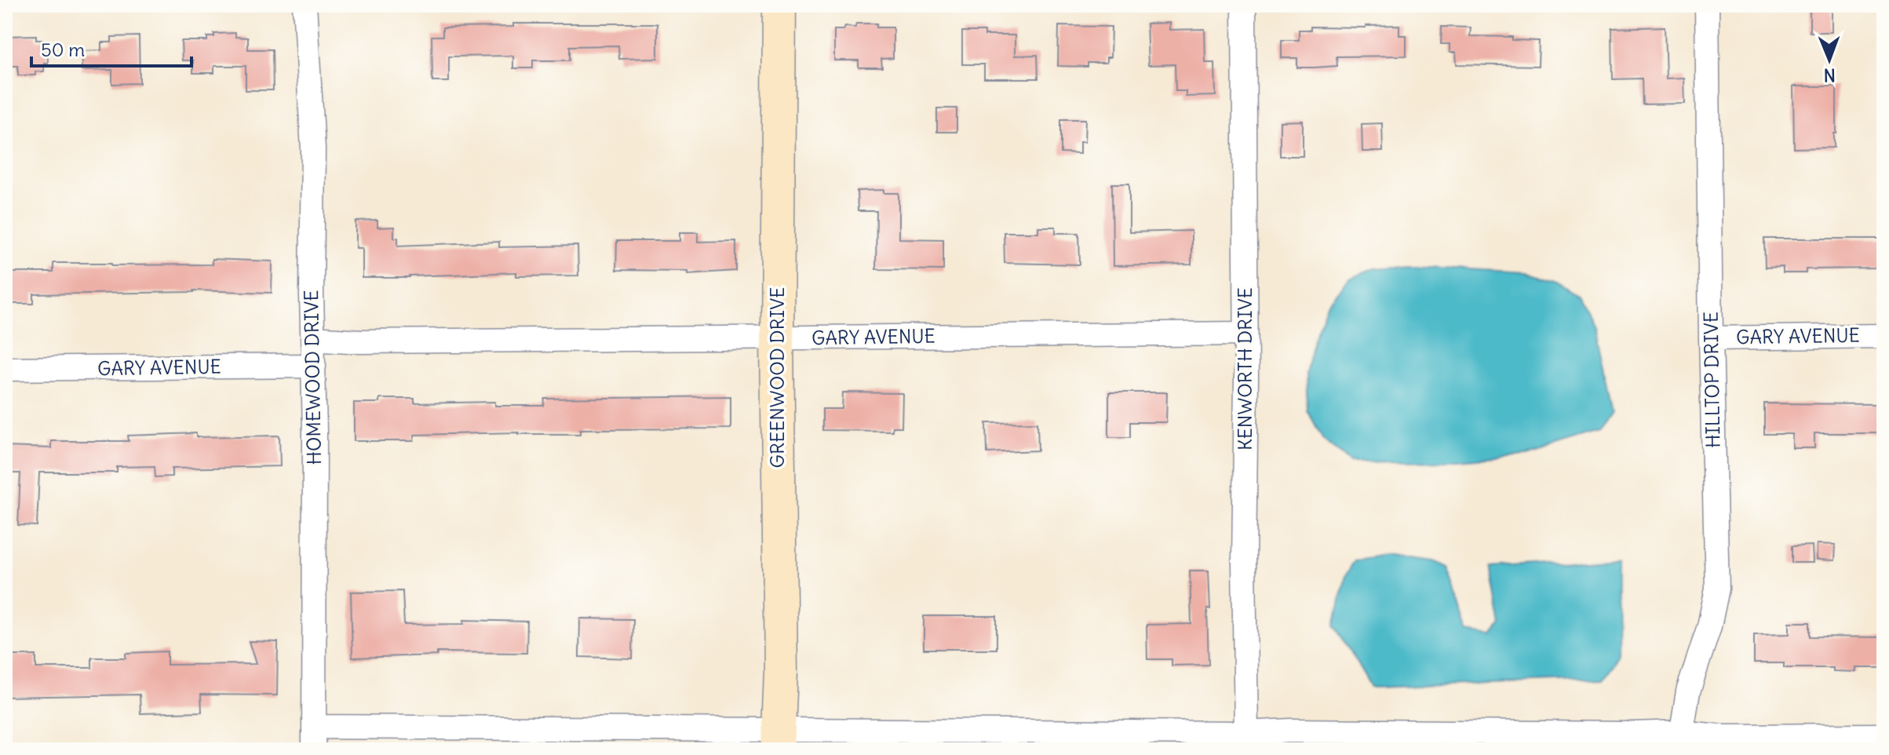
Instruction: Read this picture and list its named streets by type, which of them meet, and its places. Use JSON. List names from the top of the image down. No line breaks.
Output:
{"streets":{"street":["GARY AVENUE","KENWORTH DRIVE","HOMEWOOD DRIVE","GREENWOOD DRIVE","HILLTOP DRIVE"]},"crossings":[["GARY AVENUE","KENWORTH DRIVE"],["GARY AVENUE","HOMEWOOD DRIVE"],["GARY AVENUE","GREENWOOD DRIVE"],["GARY AVENUE","HILLTOP DRIVE"]],"scale_bar":"50 m","north":"bottom"}
